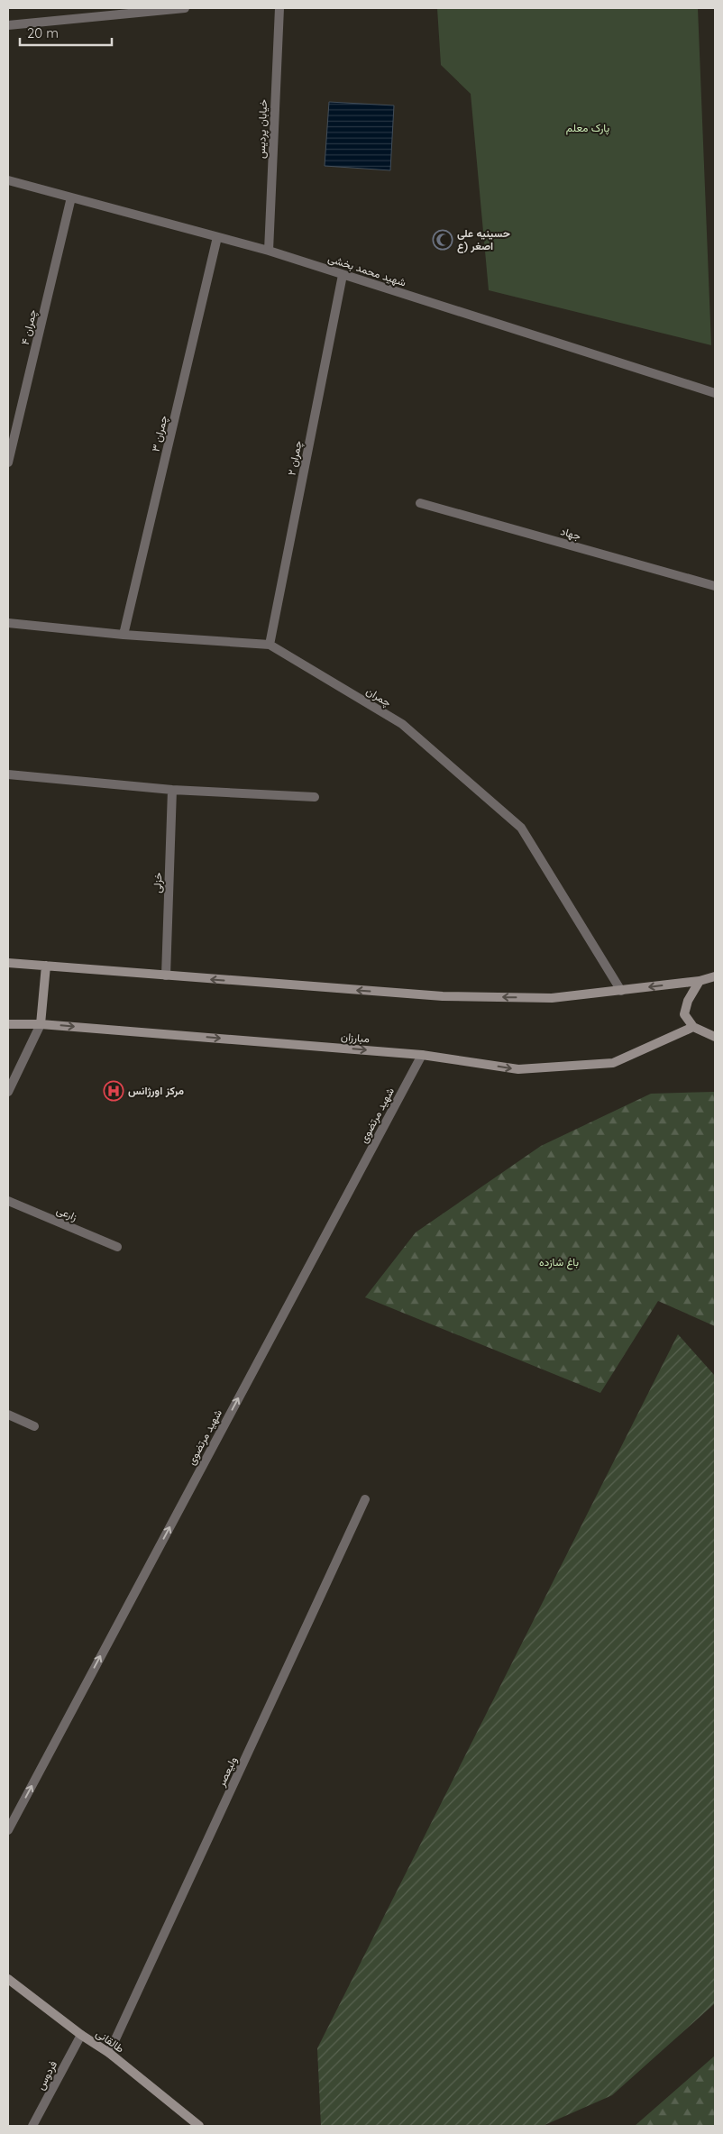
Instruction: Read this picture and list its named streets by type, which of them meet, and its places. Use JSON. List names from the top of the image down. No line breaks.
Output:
{"streets":{"street":["خیابان پردیس","شهید محمد بخشی","چمران ۴","چمران ۳","چمران ۲","جهاد","چمران","خزلی","مبارزان","شهید مرتضوی","زارعی","ولیعصر","طالقانی","فردوس"]},"crossings":[["خیابان پردیس","شهید محمد بخشی"],["شهید محمد بخشی","چمران ۴"],["شهید محمد بخشی","چمران ۳"],["شهید محمد بخشی","چمران ۲"],["چمران ۳","چمران"],["چمران ۲","چمران"],["مبارزان","شهید مرتضوی"],["ولیعصر","طالقانی"],["طالقانی","فردوس"]],"one_way":["شهید مرتضوی"],"parks":["پارک معلم","باغ شازده"],"places":{"mosque":["حسینیه علی اصغر (ع"],"hospital":["مرکز اورژانس"]},"scale_bar":"20 m"}
